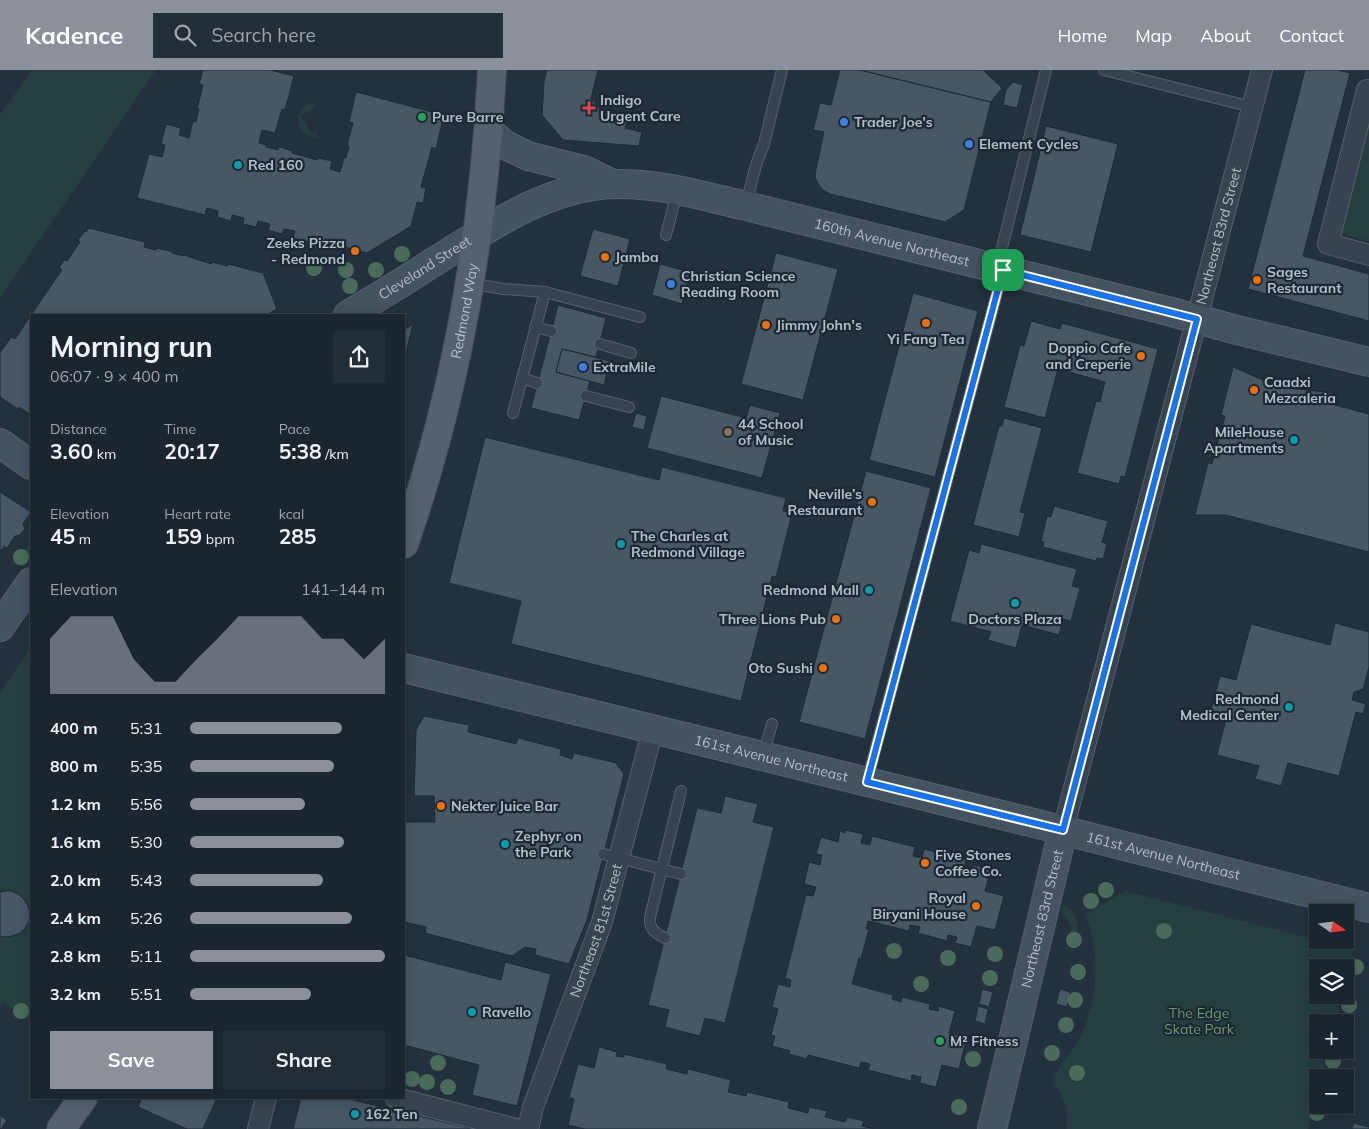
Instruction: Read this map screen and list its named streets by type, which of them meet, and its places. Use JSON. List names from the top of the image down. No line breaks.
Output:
{"streets":{"main road":["Redmond Way"],"street":["Northeast 83rd Street","160th Avenue Northeast","Cleveland Street","161st Avenue Northeast","Northeast 81st Street"]},"crossings":[["Northeast 83rd Street","160th Avenue Northeast"],["Northeast 83rd Street","161st Avenue Northeast"],["160th Avenue Northeast","Cleveland Street"],["160th Avenue Northeast","Redmond Way"],["Cleveland Street","Redmond Way"],["161st Avenue Northeast","Northeast 81st Street"]],"parks":["The Edge Skate Park"],"places":{"health":["Indigo Urgent Care"],"other":["Pure Barre","Trader Joe's","Element Cycles","Red 160","Zeeks Pizza - Redmond","Jamba","Sages Restaurant","Christian Science Reading Room","Yi Fang Tea","Jimmy John's","Doppio Cafe and Creperie","ExtraMile","Caadxi Mezcaleria","44 School of Music","MileHouse Apartments","Neville’s Restaurant","The Charles at Redmond Village","Redmond Mall","Doctors Plaza","Three Lions Pub","Oto Sushi","Redmond Medical Center","Nekter Juice Bar","Zephyr on the Park","Five Stones Coffee Co.","Royal Biryani House","Ravello","M² Fitness","162 Ten"]},"north":"right","page":{"header":"Kadence","search":"Search here","nav":["Home","Map","About","Contact"],"heading":["Morning run","06:07 · 9 × 400 m"],"stats":[["Distance","3.60 km"],["Time","20:17"],["Pace","5:38 /km"],["Elevation","45 m"],["Heart rate","159 bpm"],["kcal","285"]],"chart":["Elevation","141–144 m"],"list":[{"name":"400 m","note":"5:31"},{"name":"800 m","note":"5:35"},{"name":"1.2 km","note":"5:56"},{"name":"1.6 km","note":"5:30"},{"name":"2.0 km","note":"5:43"},{"name":"2.4 km","note":"5:26"},{"name":"2.8 km","note":"5:11"},{"name":"3.2 km","note":"5:51"}],"map_buttons":["+","−"],"buttons":["Save","Share"]}}
